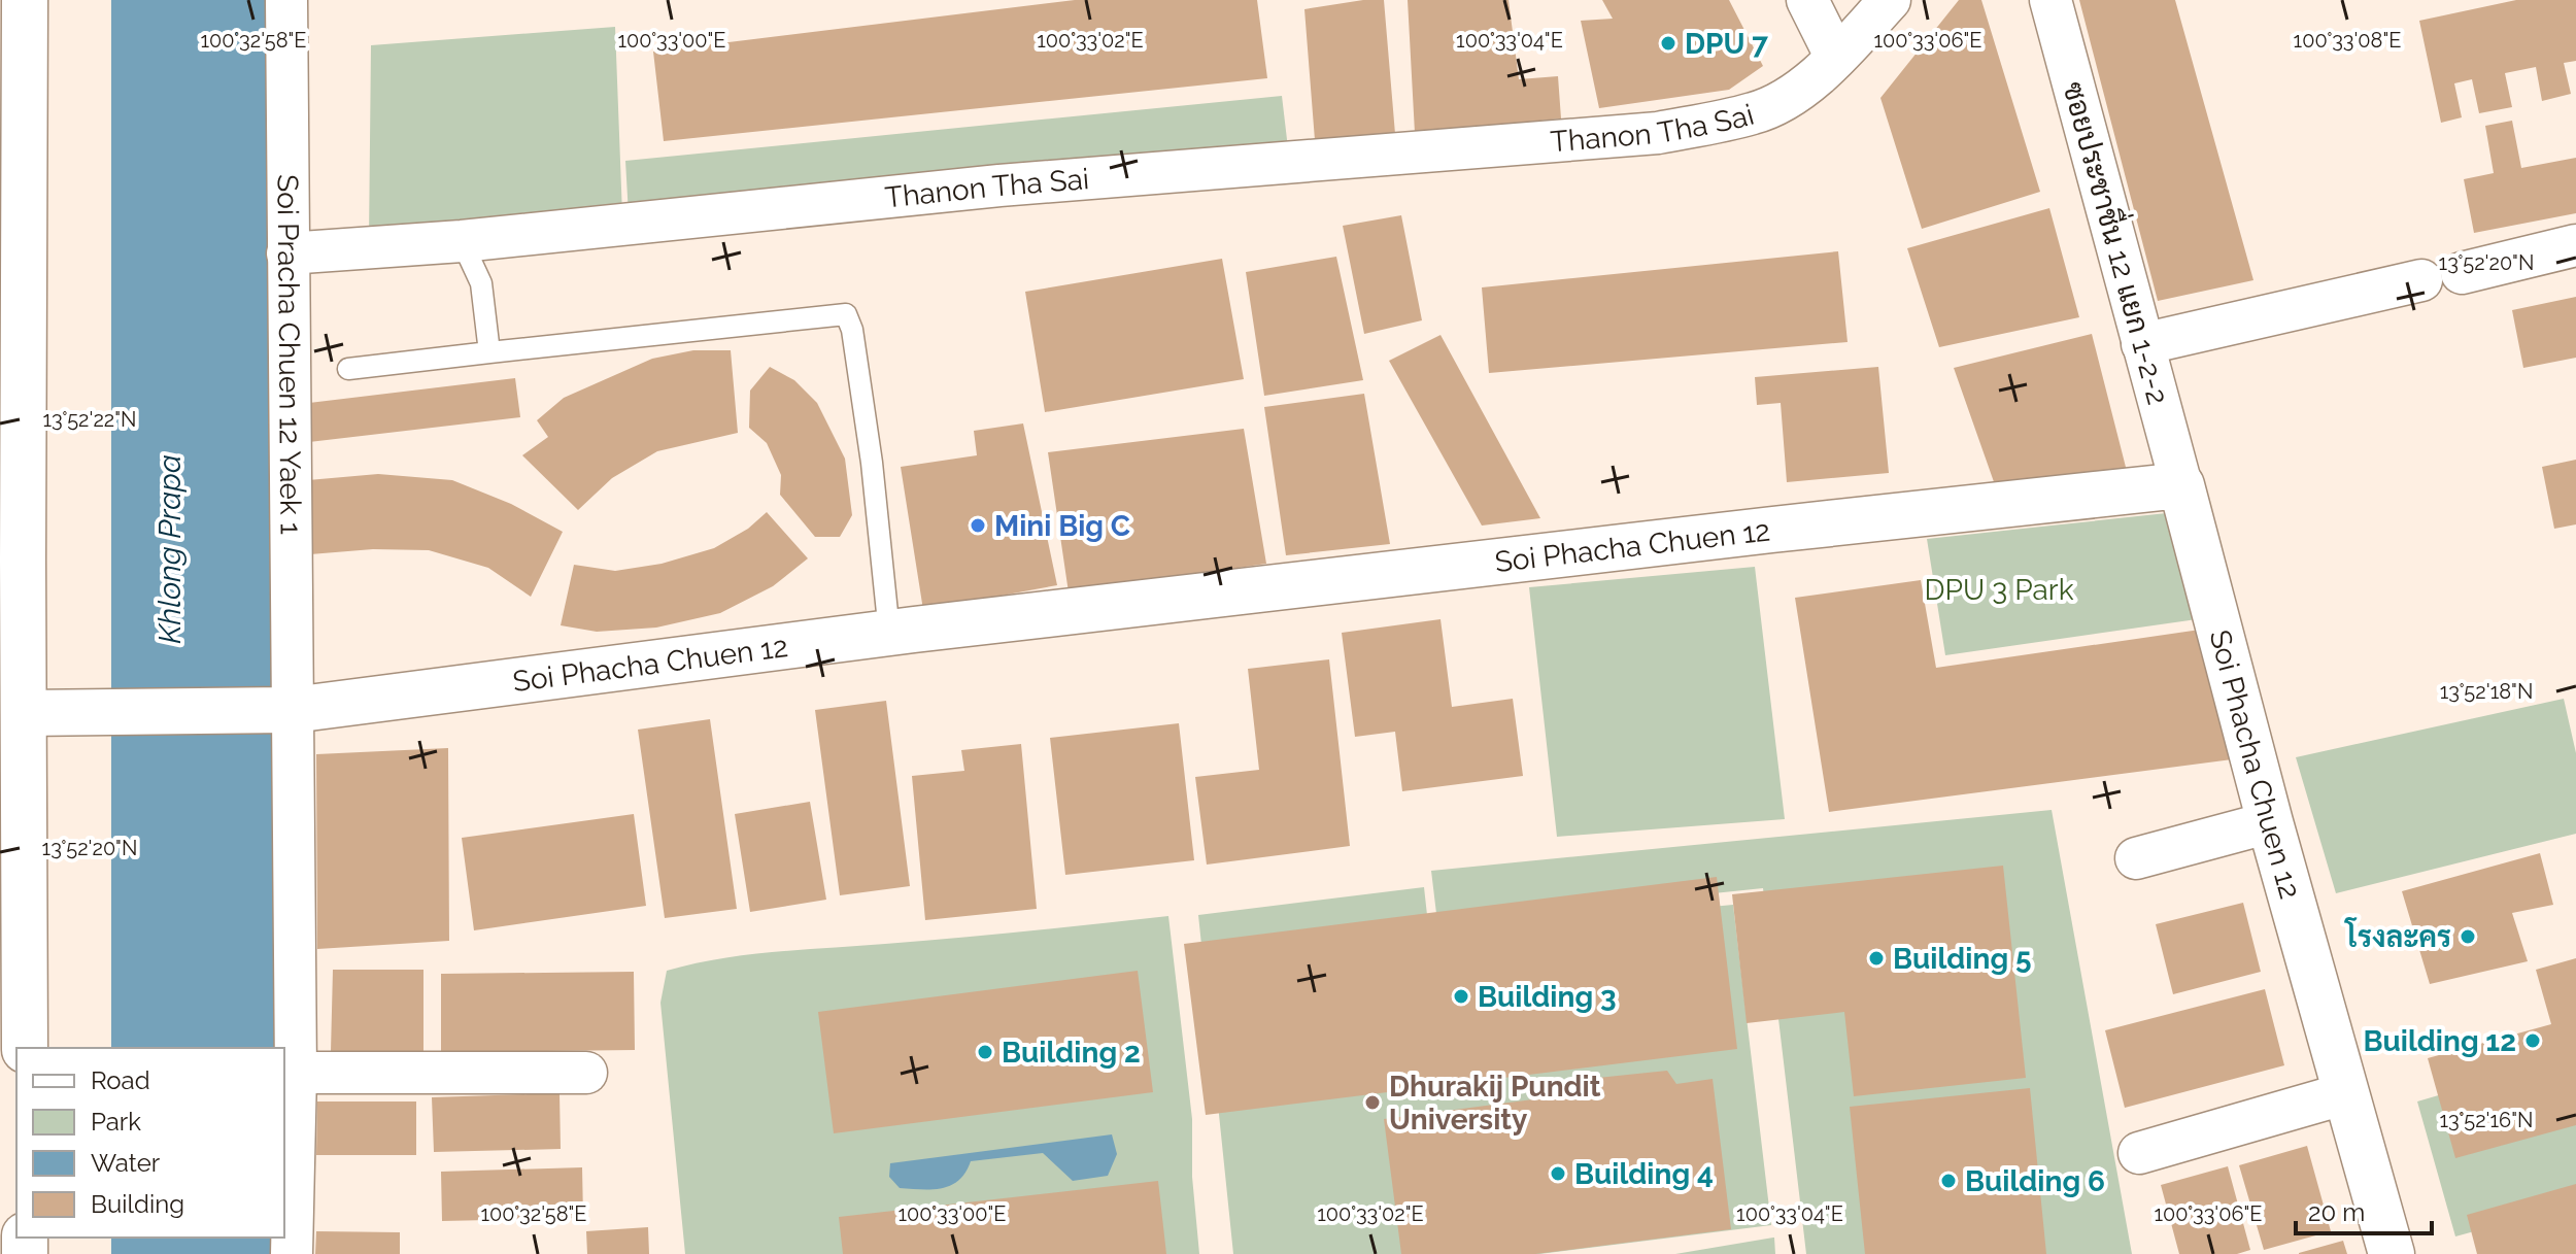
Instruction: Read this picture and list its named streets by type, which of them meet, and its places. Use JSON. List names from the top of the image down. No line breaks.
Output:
{"streets":{"main road":["Soi Phacha Chuen 12"],"street":["Thanon Tha Sai","ซอยประชาชื่น 12 แยก 1-2-2","Soi Pracha Chuen 12 Yaek 1"]},"crossings":[["Thanon Tha Sai","Soi Pracha Chuen 12 Yaek 1"],["ซอยประชาชื่น 12 แยก 1-2-2","Soi Phacha Chuen 12"],["Soi Pracha Chuen 12 Yaek 1","Soi Phacha Chuen 12"]],"water":["Khlong Prapa"],"parks":["DPU 3 Park"],"places":["DPU 7","Mini Big C","โรงละคร","Building 5","Building 3","Building 12","Building 2","Dhurakij Pundit University","Building 4","Building 6"],"legend":["Road","Park","Water","Building"],"scale_bar":"20 m","coordinates":["100°32'58\"E","100°33'00\"E","100°33'02\"E","100°33'04\"E","100°33'06\"E","100°33'08\"E","13°52'20\"N","13°52'22\"N","13°52'18\"N","13°52'16\"N"]}
